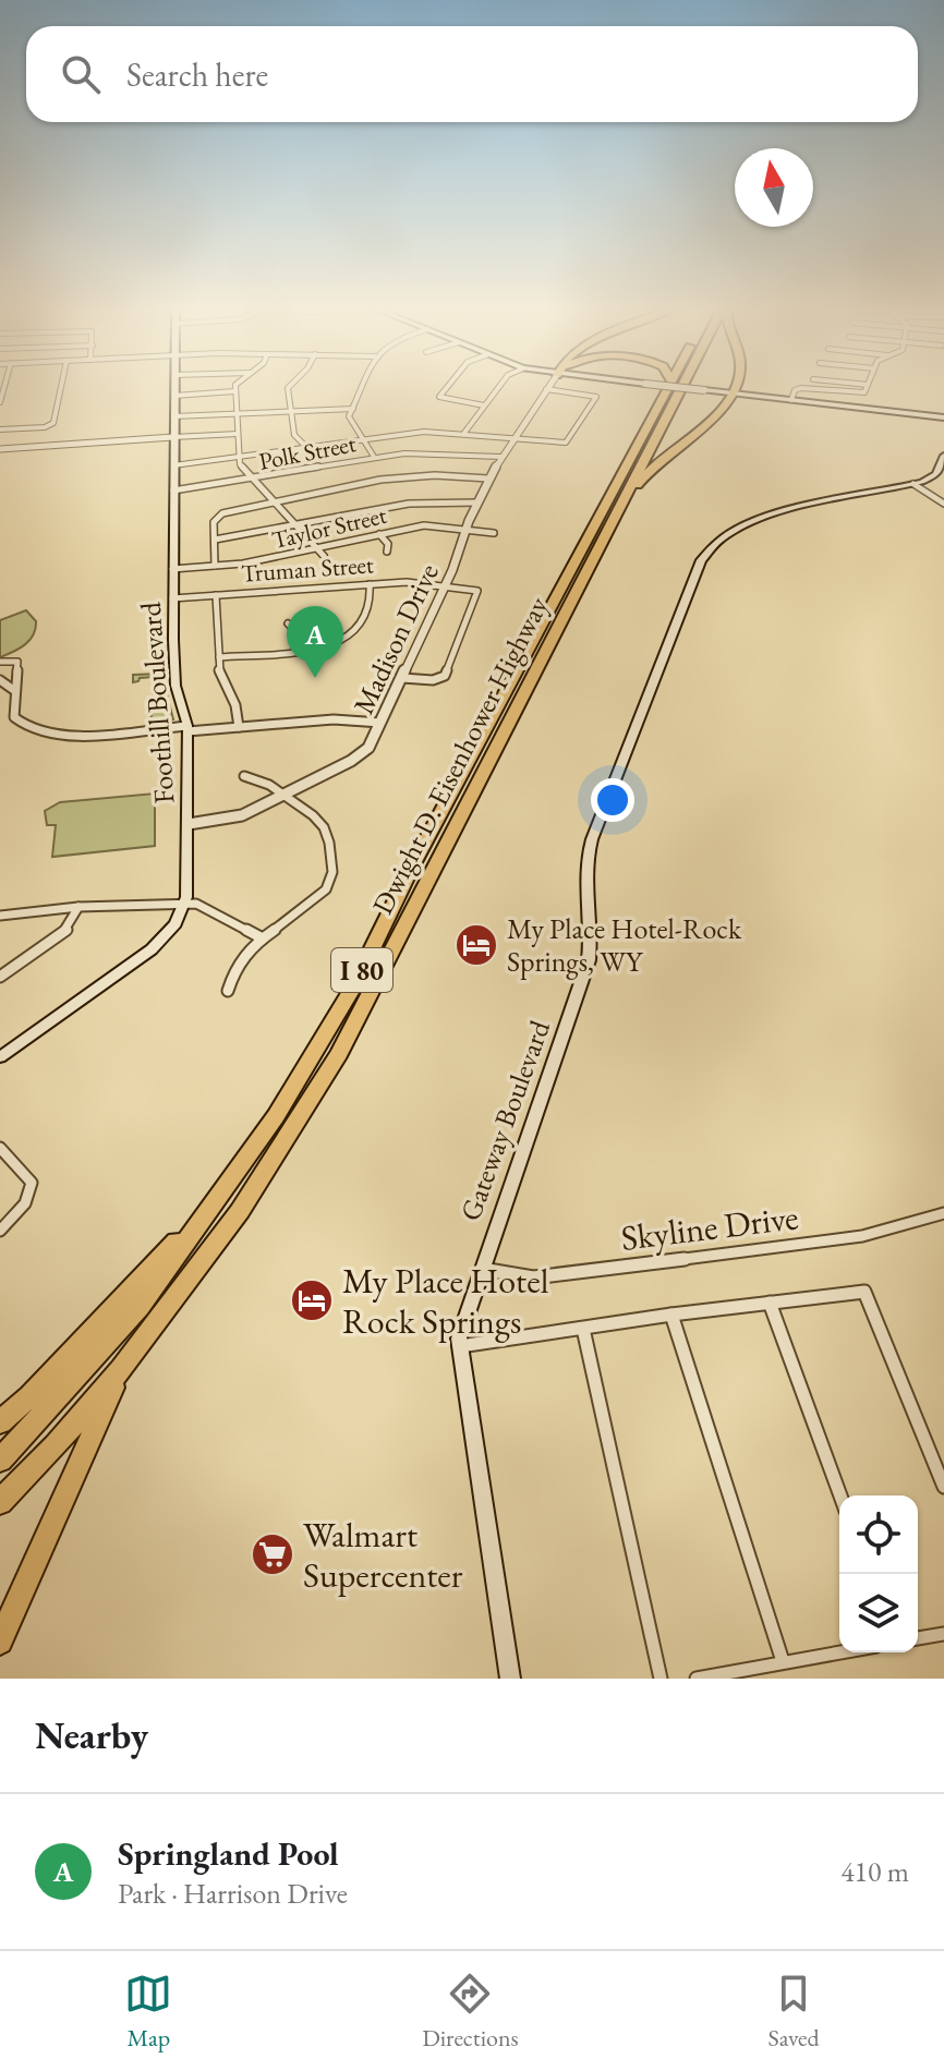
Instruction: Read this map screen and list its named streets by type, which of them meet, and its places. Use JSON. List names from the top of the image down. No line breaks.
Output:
{"streets":{"highway":["Dwight D. Eisenhower Highway","I 80"],"main road":["Foothill Boulevard","Gateway Boulevard"],"street":["Polk Street","Taylor Street","Truman Street","Madison Drive","Skyline Drive"]},"crossings":[["Polk Street","Madison Drive"],["Polk Street","Foothill Boulevard"],["Taylor Street","Madison Drive"],["Taylor Street","Foothill Boulevard"],["Truman Street","Madison Drive"],["Truman Street","Foothill Boulevard"],["Madison Drive","Foothill Boulevard"],["Dwight D. Eisenhower Highway","I 80"],["Gateway Boulevard","Skyline Drive"]],"places":{"hotel":["My Place Hotel-Rock Springs, WY","My Place Hotel Rock Springs"],"supermarket":["Walmart Supercenter"]},"north":"top","page":{"search":"Search here","pins":"A","heading":"Nearby","list":[{"mark":"A","name":"Springland Pool","note":"Park · Harrison Drive","value":"410 m"}],"nav":["Map","Directions","Saved"]}}
